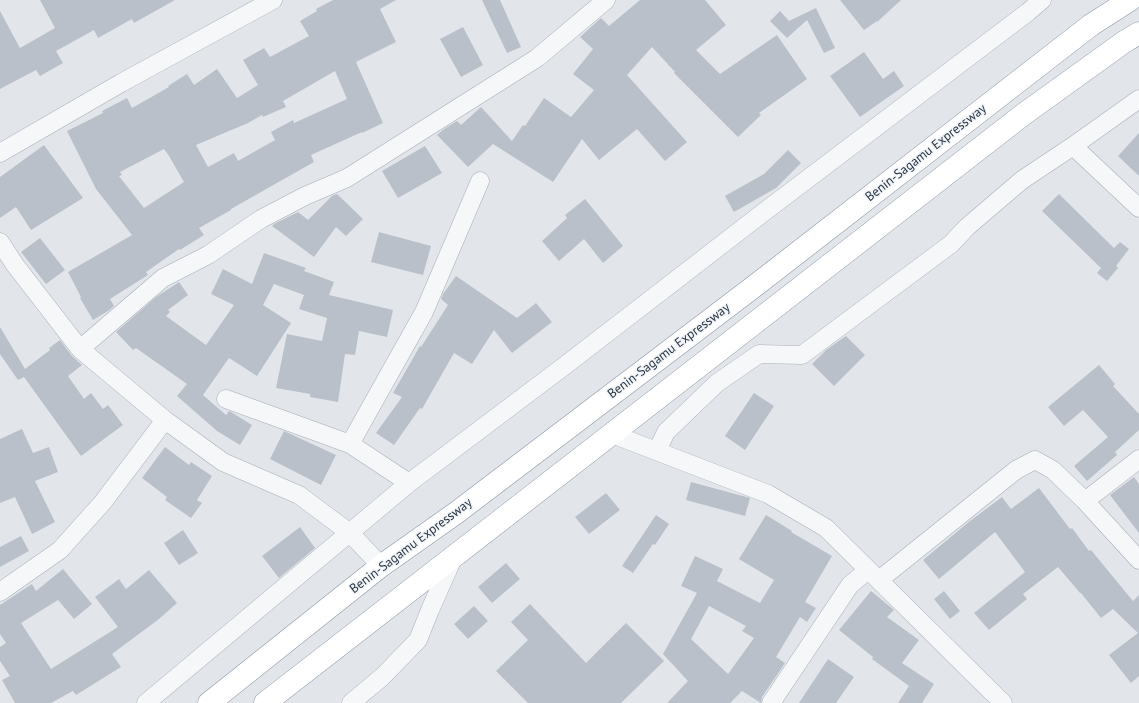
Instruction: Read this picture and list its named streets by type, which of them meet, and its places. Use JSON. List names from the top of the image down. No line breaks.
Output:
{"streets":{"highway":["Benin-Sagamu Expressway"]}}
